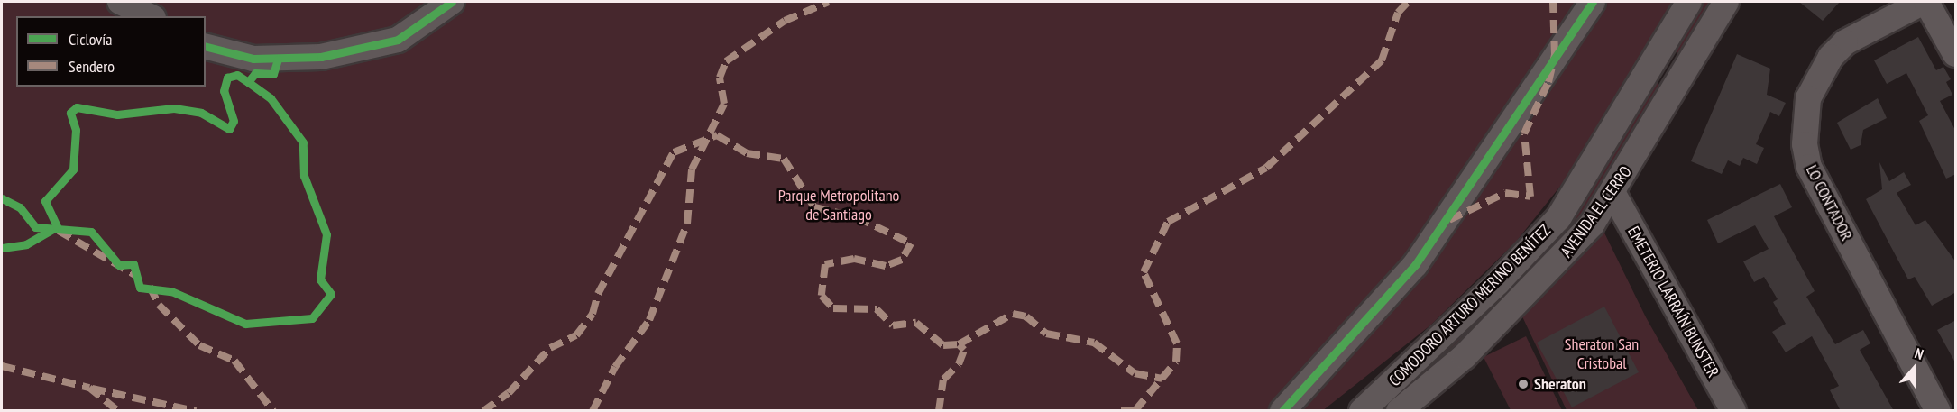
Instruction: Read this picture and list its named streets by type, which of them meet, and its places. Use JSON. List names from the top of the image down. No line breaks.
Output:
{"streets":{"street":["LO CONTADOR","AVENIDA EL CERRO","EMETERIO LARRAÍN BUNSTER","COMODORO ARTURO MERINO BENÍTEZ"]},"crossings":[["AVENIDA EL CERRO","EMETERIO LARRAÍN BUNSTER"]],"parks":["Parque Metropolitano de Santiago","Sheraton San Cristobal"],"places":["Sheraton"],"legend":["Ciclovía","Sendero"],"north":"top"}
